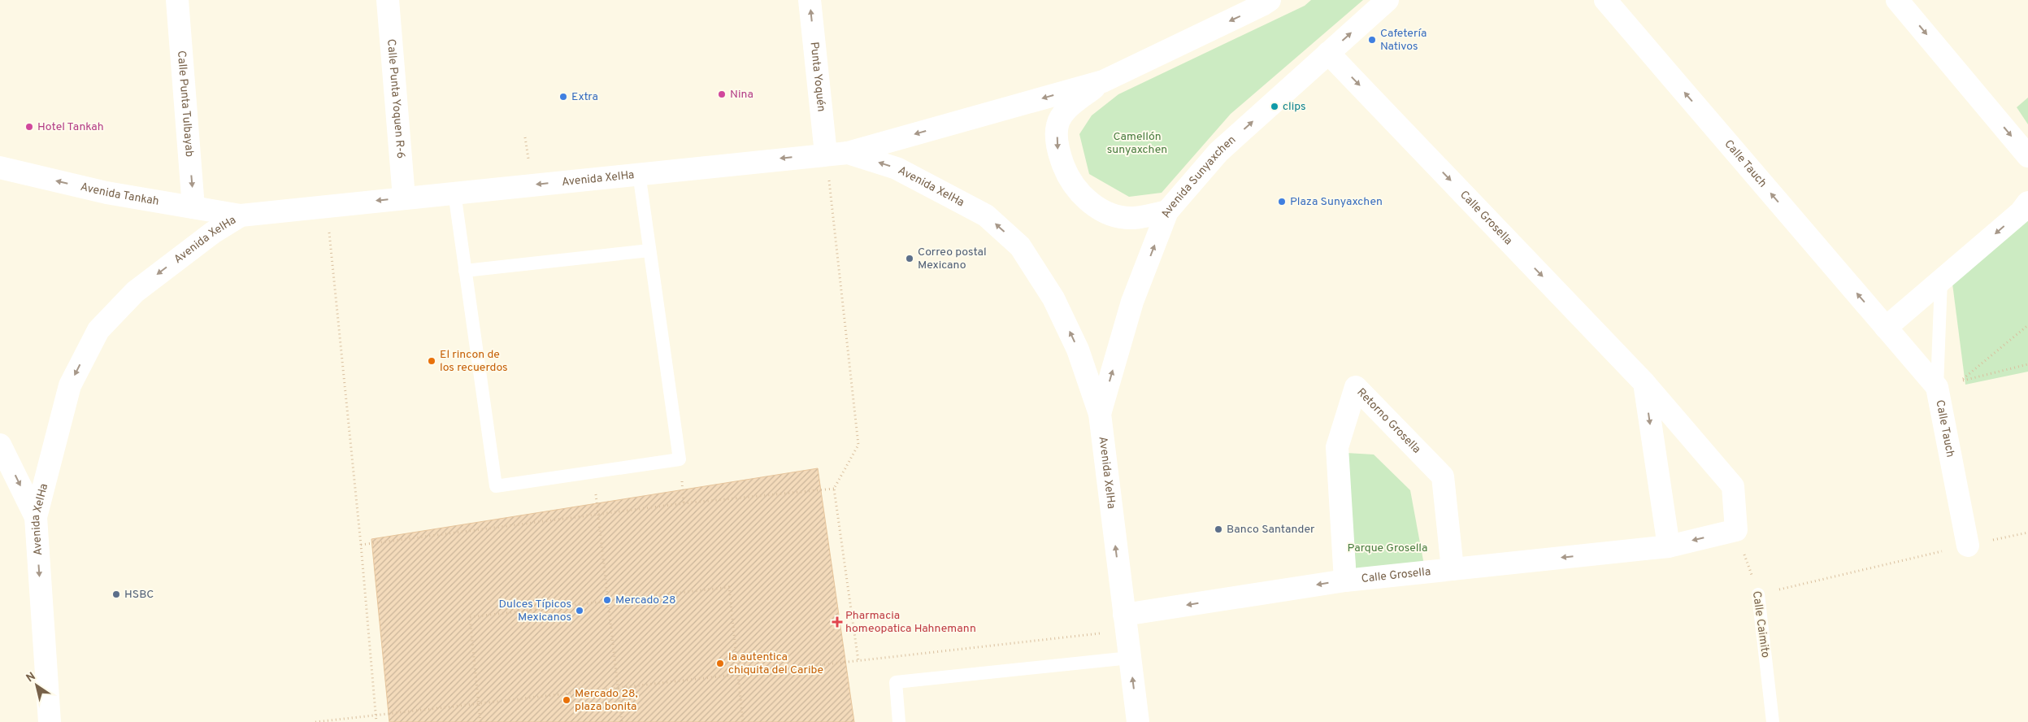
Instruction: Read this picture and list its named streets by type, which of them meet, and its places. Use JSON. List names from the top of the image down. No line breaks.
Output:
{"streets":{"street":["Punta Yoquén","Calle Punta Yoquen R-6","Calle Punta Tulbayab","Calle Tauch","Avenida XelHa","Avenida Sunyaxchen","Avenida Tankah","Calle Grosella","Retorno Grosella"],"lane":["Calle Caimito"]},"crossings":[["Punta Yoquén","Avenida XelHa"],["Calle Punta Yoquen R-6","Avenida XelHa"],["Calle Punta Tulbayab","Avenida Tankah"],["Avenida XelHa","Avenida Sunyaxchen"],["Avenida XelHa","Avenida Tankah"],["Avenida XelHa","Calle Grosella"],["Avenida Sunyaxchen","Calle Grosella"],["Calle Grosella","Retorno Grosella"],["Calle Grosella","Calle Caimito"]],"one_way":["Punta Yoquén","Calle Punta Tulbayab","Calle Tauch","Avenida Sunyaxchen","Avenida Tankah"],"parks":["Camellón sunyaxchen","Parque Grosella"],"places":{"other":["Cafetería Nativos","Nina","Extra","clips","Hotel Tankah","Plaza Sunyaxchen","Correo postal Mexicano","El rincon de los recuerdos","Banco Santander","HSBC","Mercado 28","Dulces Típicos Mexicanos","la autentica chiquita del Caribe","Mercado 28, plaza bonita"],"health":["Pharmacia homeopatica Hahnemann"]},"north":"top left"}
